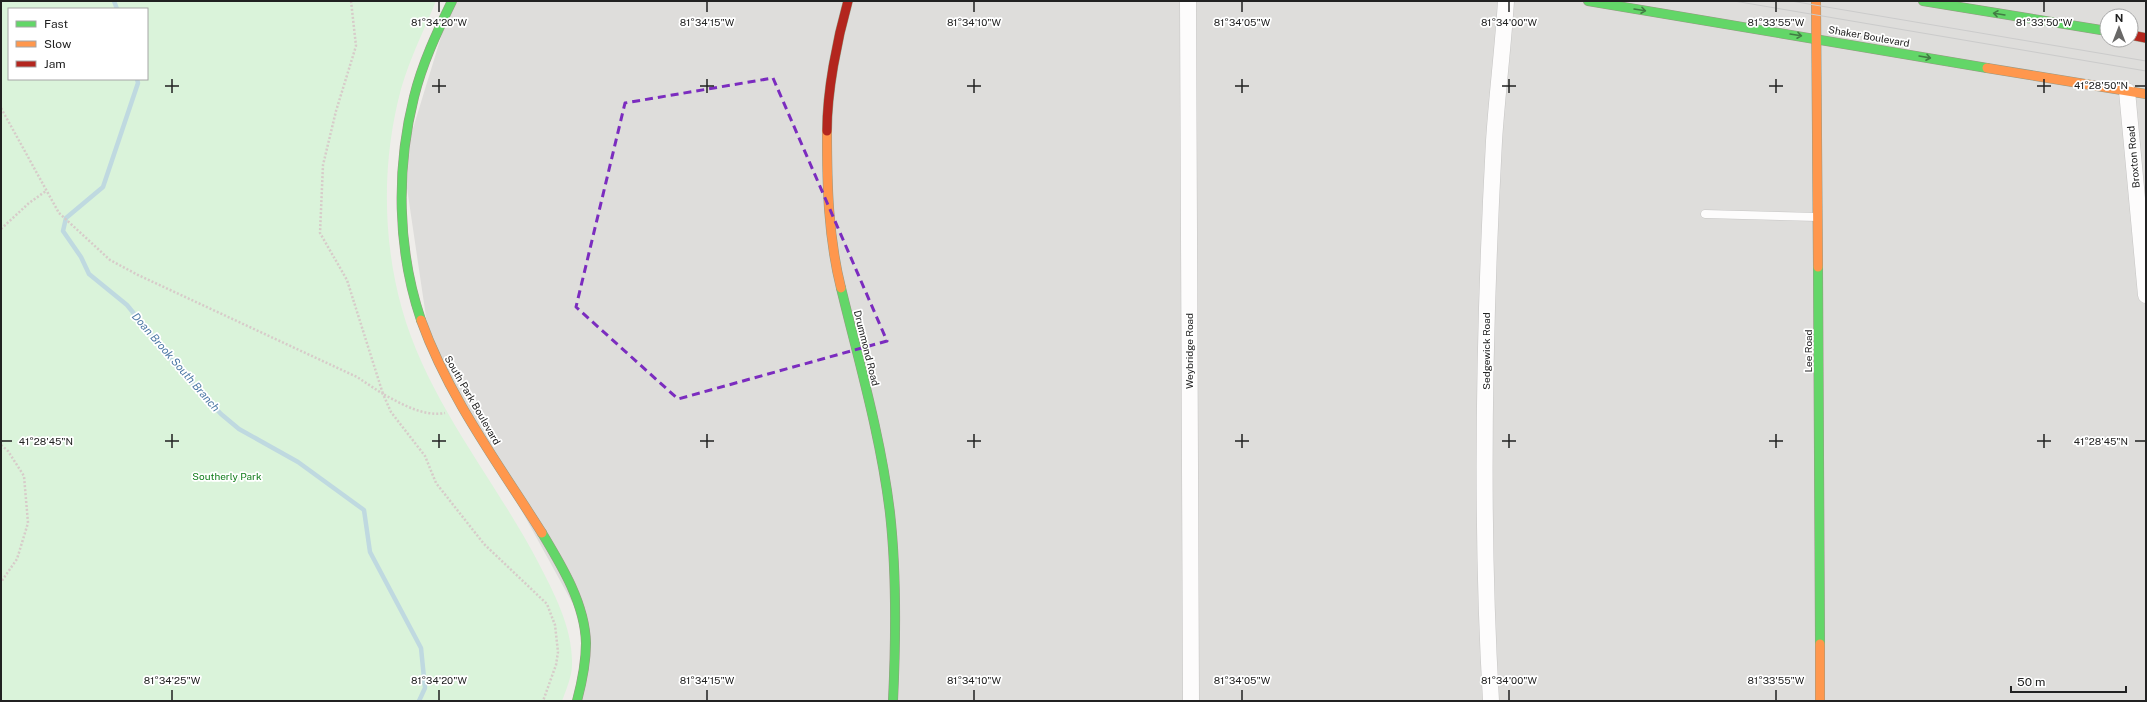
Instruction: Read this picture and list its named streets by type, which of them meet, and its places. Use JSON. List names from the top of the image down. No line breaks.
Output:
{"streets":{"main road":["Shaker Boulevard","Drummond Road","Lee Road","South Park Boulevard"],"street":["Broxton Road","Weybridge Road","Sedgewick Road"]},"crossings":[["Shaker Boulevard","Broxton Road"],["Shaker Boulevard","Lee Road"]],"water":["Doan Brook South Branch"],"parks":["Southerly Park"],"legend":["Fast","Slow","Jam"],"scale_bar":"50 m","north":"top","coordinates":["81°34'20\"W","81°34'15\"W","81°34'10\"W","81°34'05\"W","81°34'00\"W","81°33'55\"W","81°33'50\"W","41°28'50\"N","41°28'45\"N","81°34'25\"W"]}
